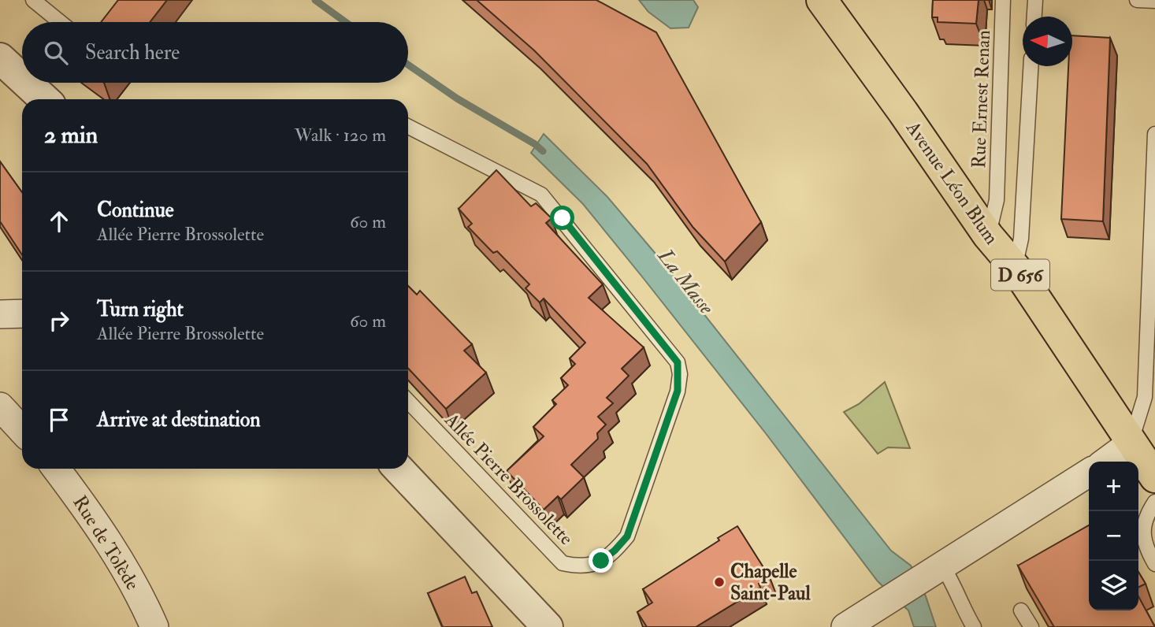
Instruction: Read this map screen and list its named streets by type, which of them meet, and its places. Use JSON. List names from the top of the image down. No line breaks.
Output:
{"streets":{"main road":["Avenue Léon Blum","D 656"],"street":["Rue de Tolède"],"lane":["Rue Ernest Renan","Allée Pierre Brossolette"]},"crossings":[["Rue Ernest Renan","Avenue Léon Blum"]],"water":["La Masse"],"places":["Chapelle Saint-Paul"],"north":"left","page":{"search":"Search here","heading":["2 min","Walk · 120 m"],"list":[["Continue","Allée Pierre Brossolette","60 m"],["Turn right","Allée Pierre Brossolette","60 m"],"Arrive at destination"],"map_buttons":["+","−"]}}
